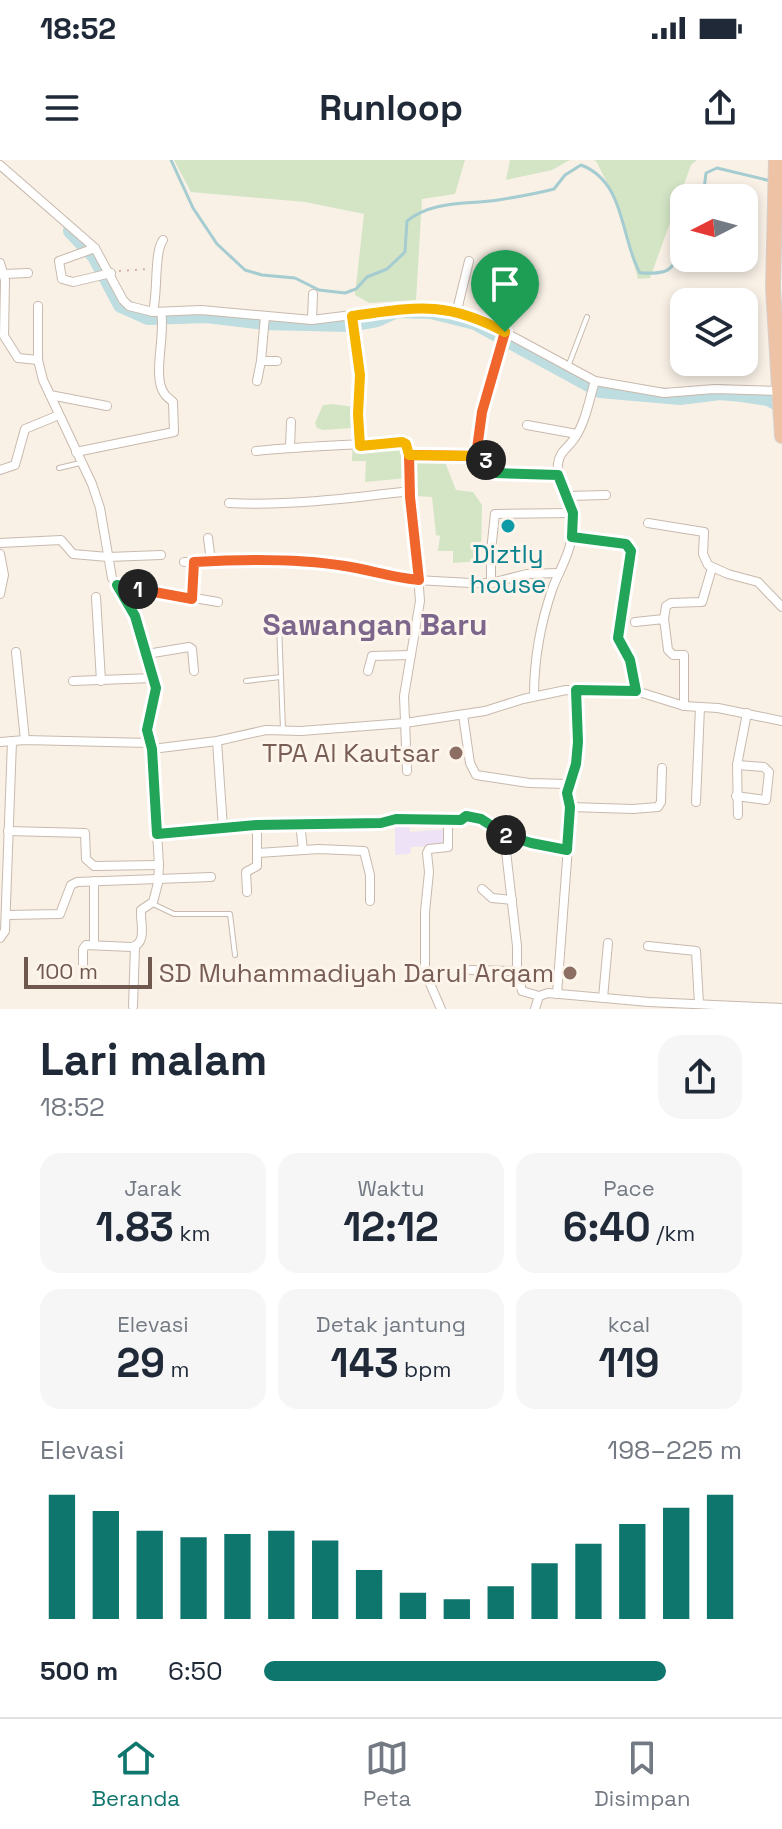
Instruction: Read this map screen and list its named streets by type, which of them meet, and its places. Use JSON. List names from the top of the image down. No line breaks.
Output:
{"districts":["Sawangan Baru"],"places":["Diztly house","TPA Al Kautsar","SD Muhammadiyah Darul Arqam"],"scale_bar":"100 m","north":"left","page":{"status":"18:52","header":"Runloop","pins":["3","1","2"],"scale":"100 m","heading":["Lari malam","18:52"],"stats":[["Jarak","1.83 km"],["Waktu","12:12"],["Pace","6:40 /km"],["Elevasi","29 m"],["Detak jantung","143 bpm"],["kcal","119"]],"chart":["Elevasi","198–225 m"],"list":[{"name":"500 m","note":"6:50"}],"tabs":["Beranda","Peta","Disimpan"]}}
